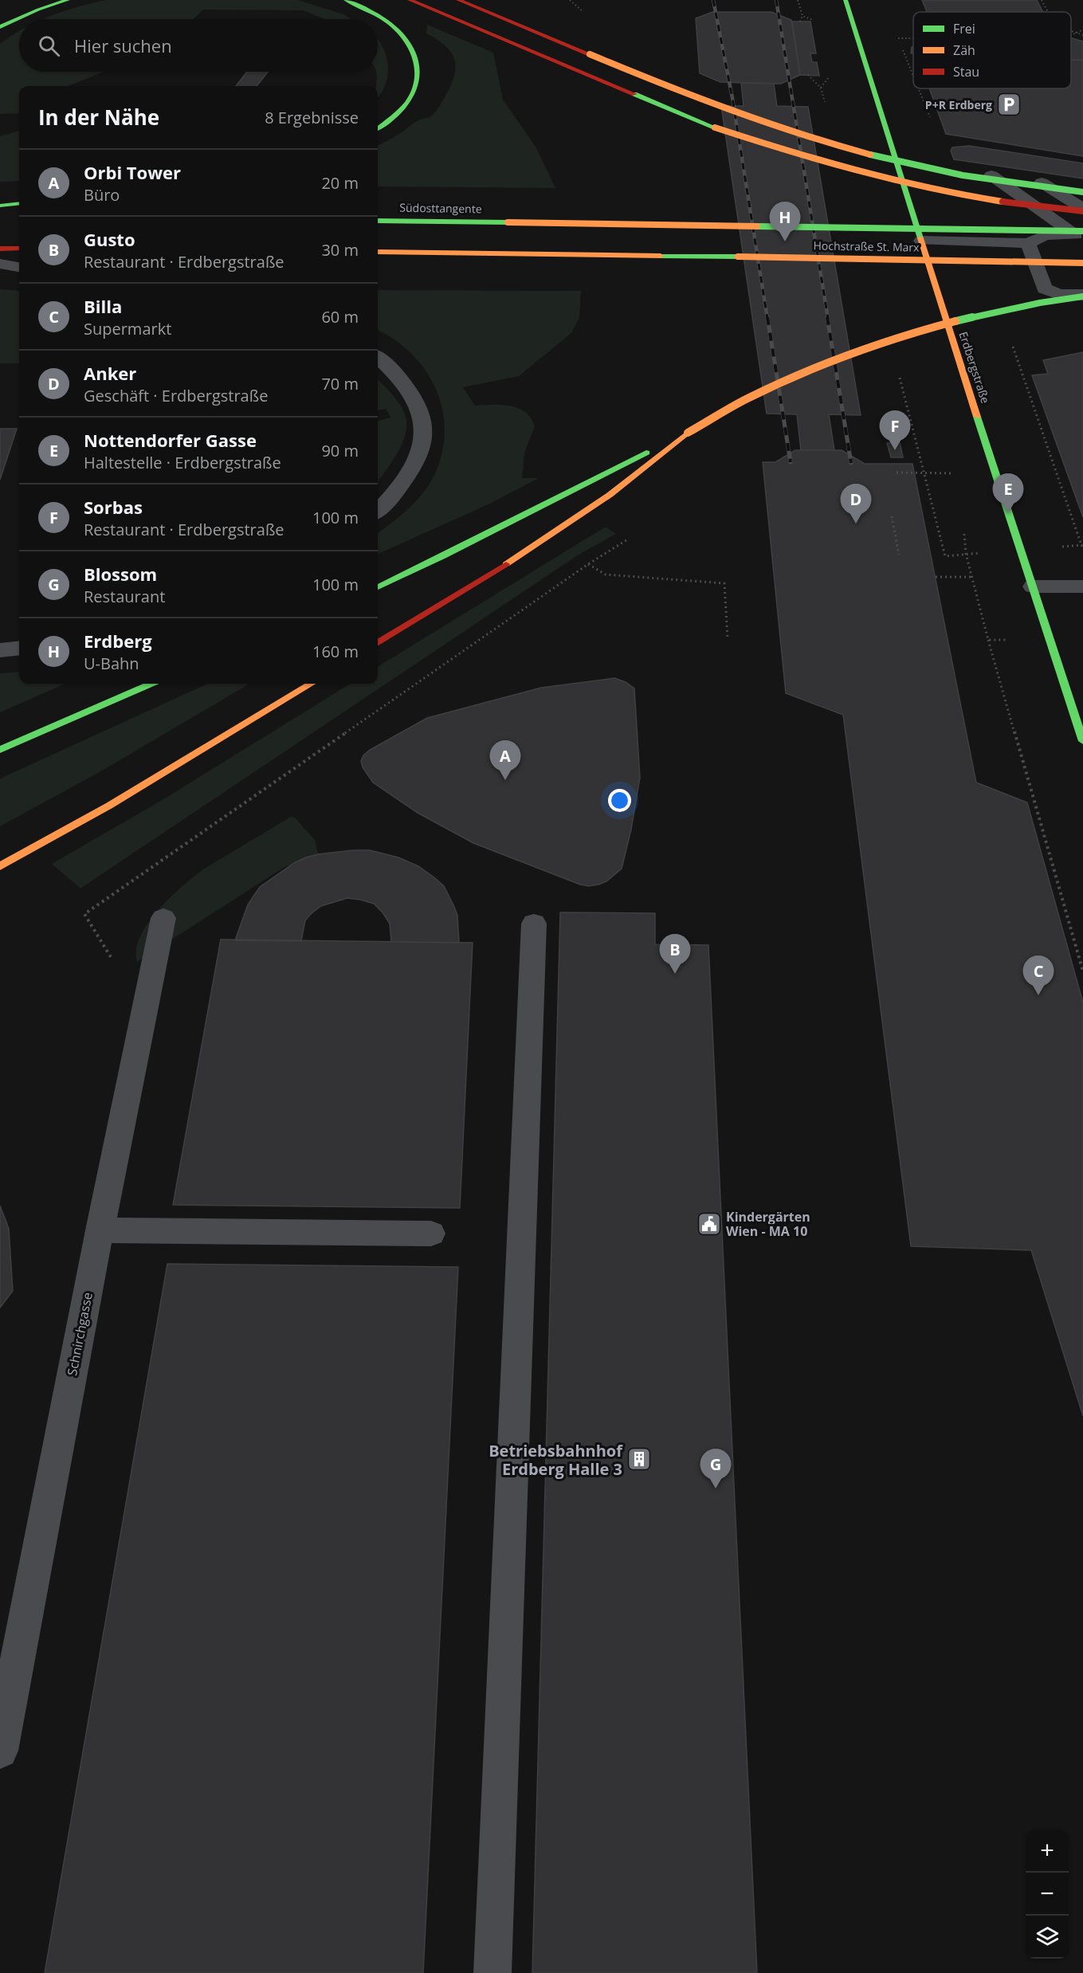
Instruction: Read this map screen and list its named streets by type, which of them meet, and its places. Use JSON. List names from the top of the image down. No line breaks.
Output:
{"streets":{"main road":["Südosttangente","Hochstraße St. Marx","Erdbergstraße"],"street":["Schnirchgasse"]},"crossings":[["Südosttangente","Hochstraße St. Marx"]],"places":{"parking":["P+R Erdberg"],"public building":["Kindergärten Wien - MA 10"],"building":["Betriebsbahnhof Erdberg Halle 3"]},"legend":["Frei","Zäh","Stau"],"page":{"search":"Hier suchen","heading":["In der Nähe","8 Ergebnisse"],"list":[{"mark":"A","name":"Orbi Tower","note":"Büro","value":"20 m"},{"mark":"B","name":"Gusto","note":"Restaurant · Erdbergstraße","value":"30 m"},{"mark":"C","name":"Billa","note":"Supermarkt","value":"60 m"},{"mark":"D","name":"Anker","note":"Geschäft · Erdbergstraße","value":"70 m"},{"mark":"E","name":"Nottendorfer Gasse","note":"Haltestelle · Erdbergstraße","value":"90 m"},{"mark":"F","name":"Sorbas","note":"Restaurant · Erdbergstraße","value":"100 m"},{"mark":"G","name":"Blossom","note":"Restaurant","value":"100 m"},{"mark":"H","name":"Erdberg","note":"U-Bahn","value":"160 m"}],"pins":["H","F","E","D","A","B","C","G"],"map_buttons":["+","−"]}}
